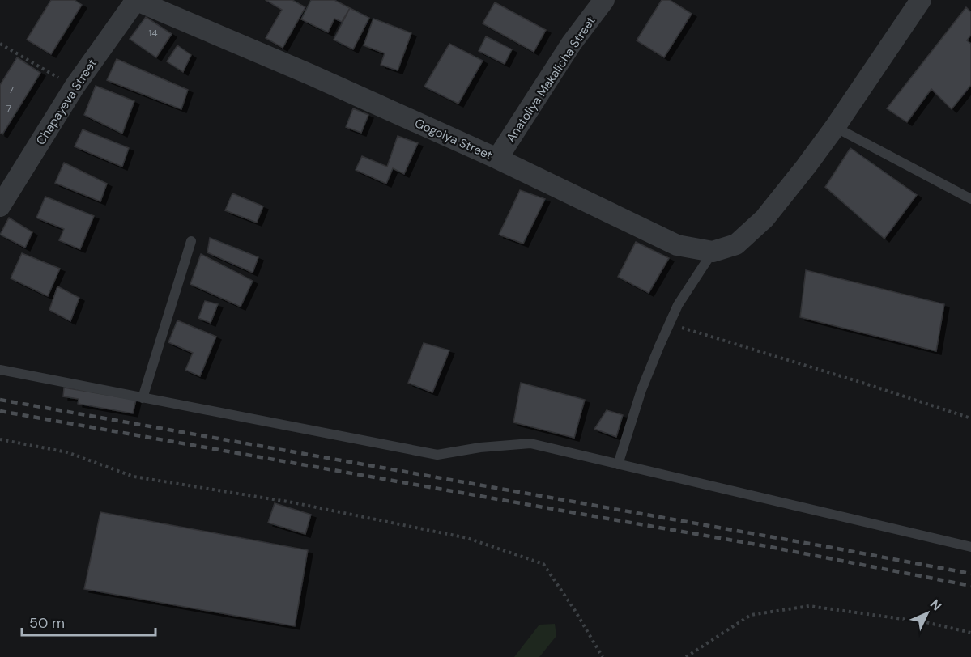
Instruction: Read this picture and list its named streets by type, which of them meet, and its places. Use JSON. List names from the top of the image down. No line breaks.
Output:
{"streets":{"street":["Anatoliya Makalicha Street","Chapayeva Street","Gogolya Street"]},"crossings":[["Anatoliya Makalicha Street","Gogolya Street"],["Chapayeva Street","Gogolya Street"]],"house_numbers":["14","7","7"],"scale_bar":"50 m","north":"top right"}
